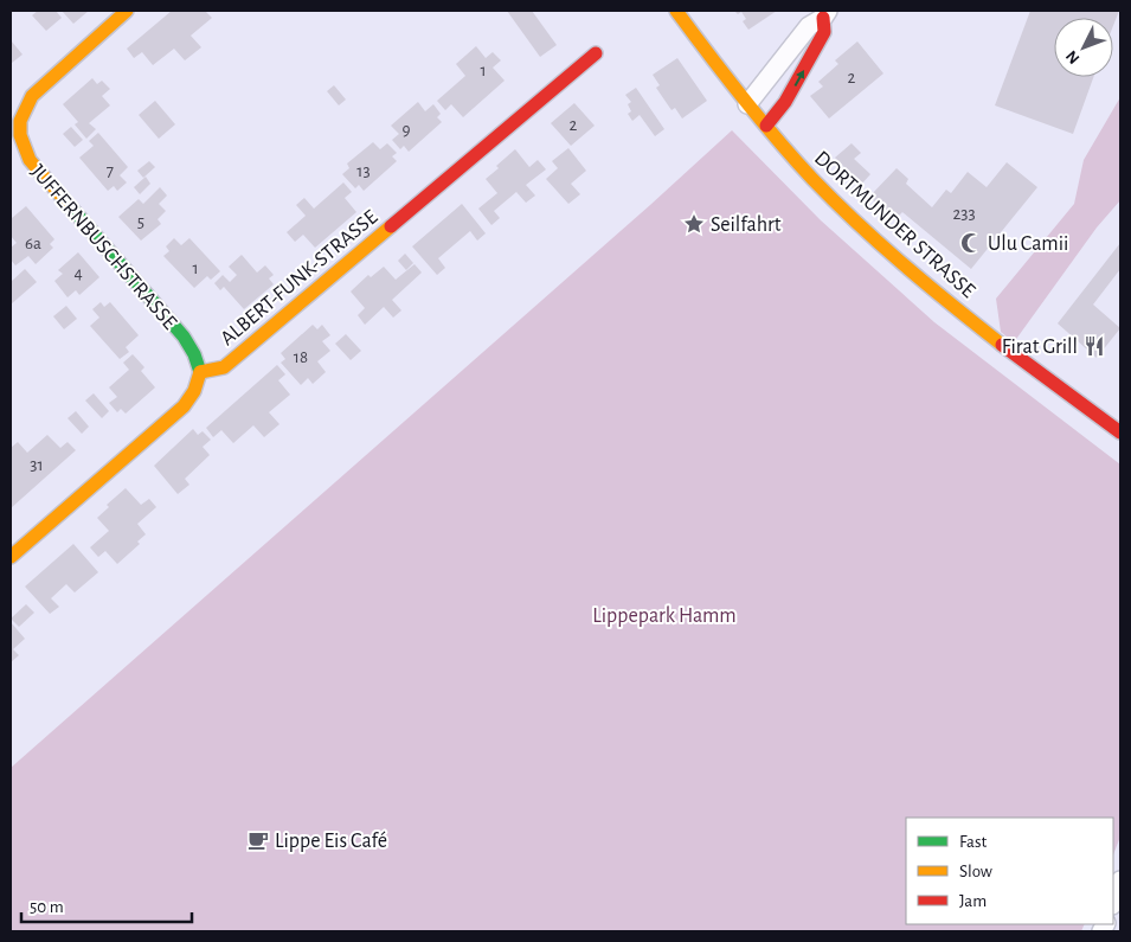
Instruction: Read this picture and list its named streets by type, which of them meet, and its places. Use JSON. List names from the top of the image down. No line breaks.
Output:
{"streets":{"street":["DORTMUNDER STRASSE","JUFFERNBUSCHSTRASSE","ALBERT-FUNK-STRASSE"]},"crossings":[["JUFFERNBUSCHSTRASSE","ALBERT-FUNK-STRASSE"]],"parks":["Lippepark Hamm"],"places":{"place":["Seilfahrt"],"mosque":["Ulu Camii"],"restaurant":["Firat Grill"],"cafe":["Lippe Eis Café"]},"house_numbers":["1","2","2","9","7","13","233","5","6a","1","4","18","31"],"legend":["Fast","Slow","Jam"],"scale_bar":"50 m","north":"bottom left"}
